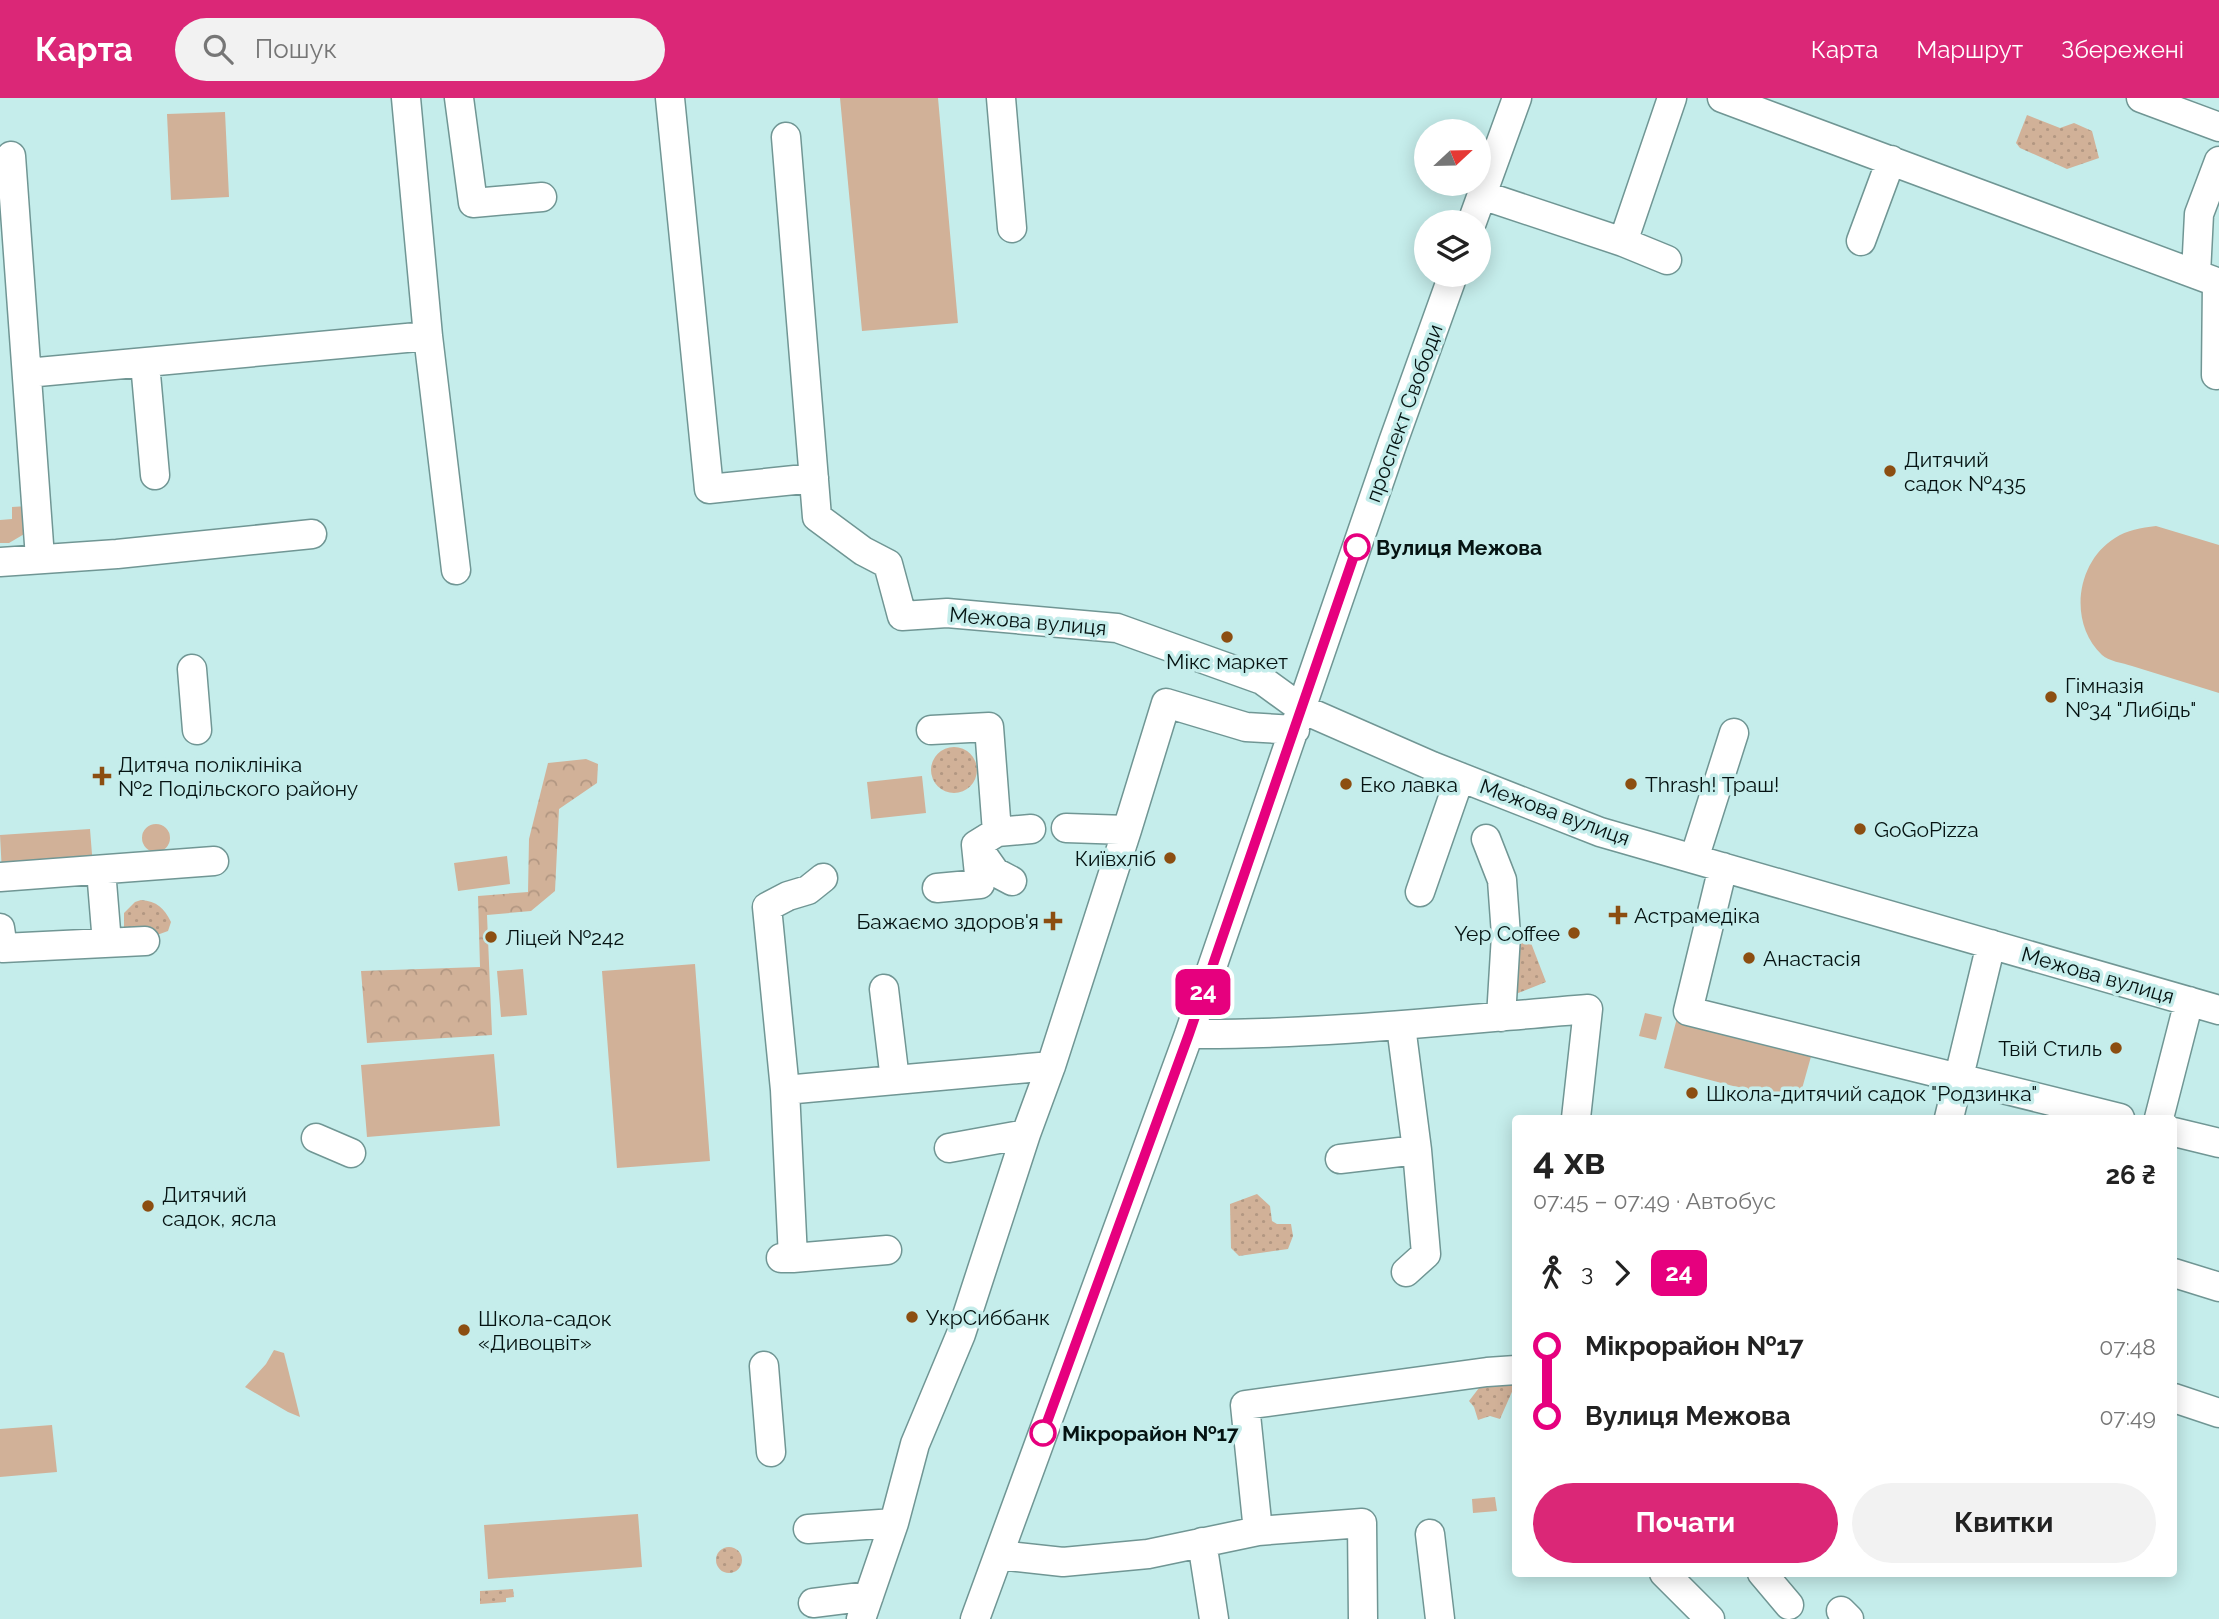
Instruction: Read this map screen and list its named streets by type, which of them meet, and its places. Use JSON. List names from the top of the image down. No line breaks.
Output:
{"streets":{"street":["проспект Свободи","Межова вулиця"]},"crossings":[["проспект Свободи","Межова вулиця"]],"places":{"other":["Дитячий садок №435","Вулиця Межова","Мікс маркет","Гімназія №34 \"Либідь\"","Еко лавка","Thrash! Траш!","GoGoPizza","Київхліб","Yep Coffee","Ліцей №242","Анастасія","Твій Стиль","Школа-дитячий садок \"Родзинка\"","Дитячий садок, ясла","УкрСиббанк","Школа-садок «Дивоцвіт»","Мікрорайон №17"],"health":["Дитяча поліклініка №2 Подільского району","Астрамедіка","Бажаємо здоров'я"]},"lines":["bus line 24"],"north":"right","page":{"header":"Карта","search":"Пошук","nav":["Карта","Маршрут","Збережені"],"on_map":"24","heading":["4 хв","07:45 – 07:49 · Автобус","26 ₴"],"legs":["3","24"],"list":[{"name":"Мікрорайон №17","value":"07:48"},{"name":"Вулиця Межова","value":"07:49"}],"buttons":["Почати","Квитки"]}}
